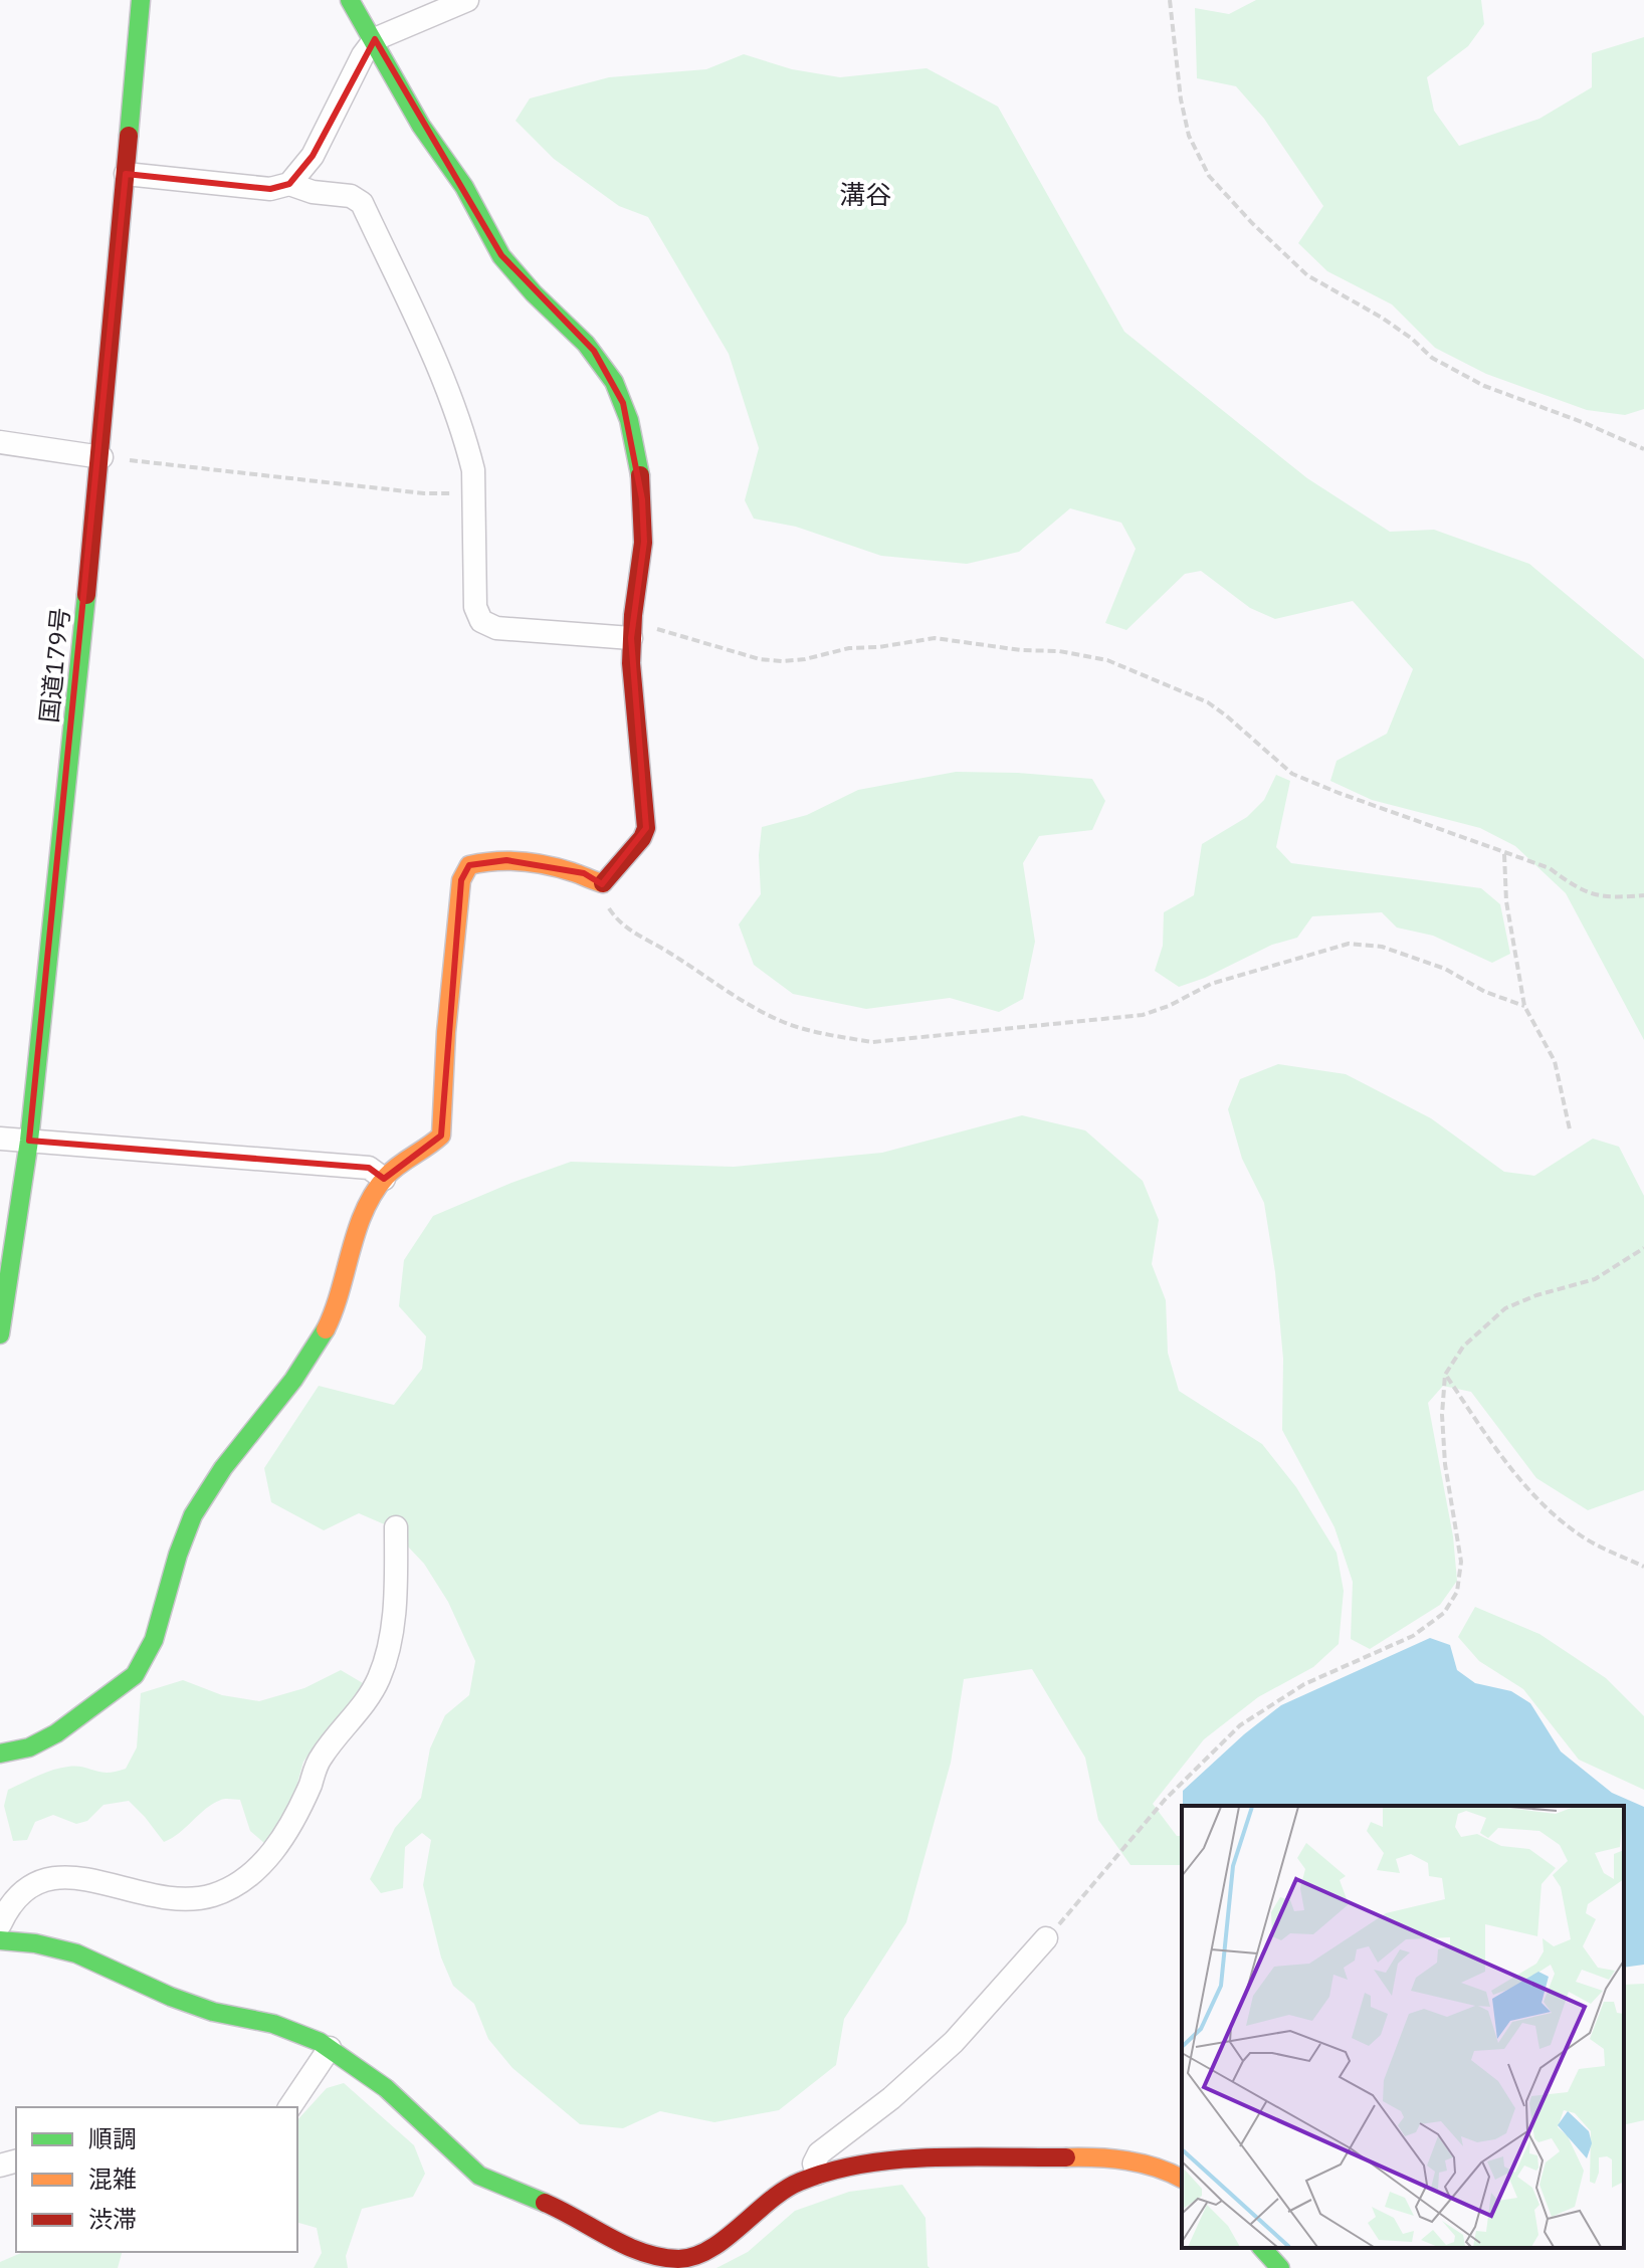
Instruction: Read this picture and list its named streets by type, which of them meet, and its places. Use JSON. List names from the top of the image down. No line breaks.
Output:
{"streets":{"main road":["国道179号"]},"districts":["溝谷"],"legend":["順調","混雑","渋滞"]}
